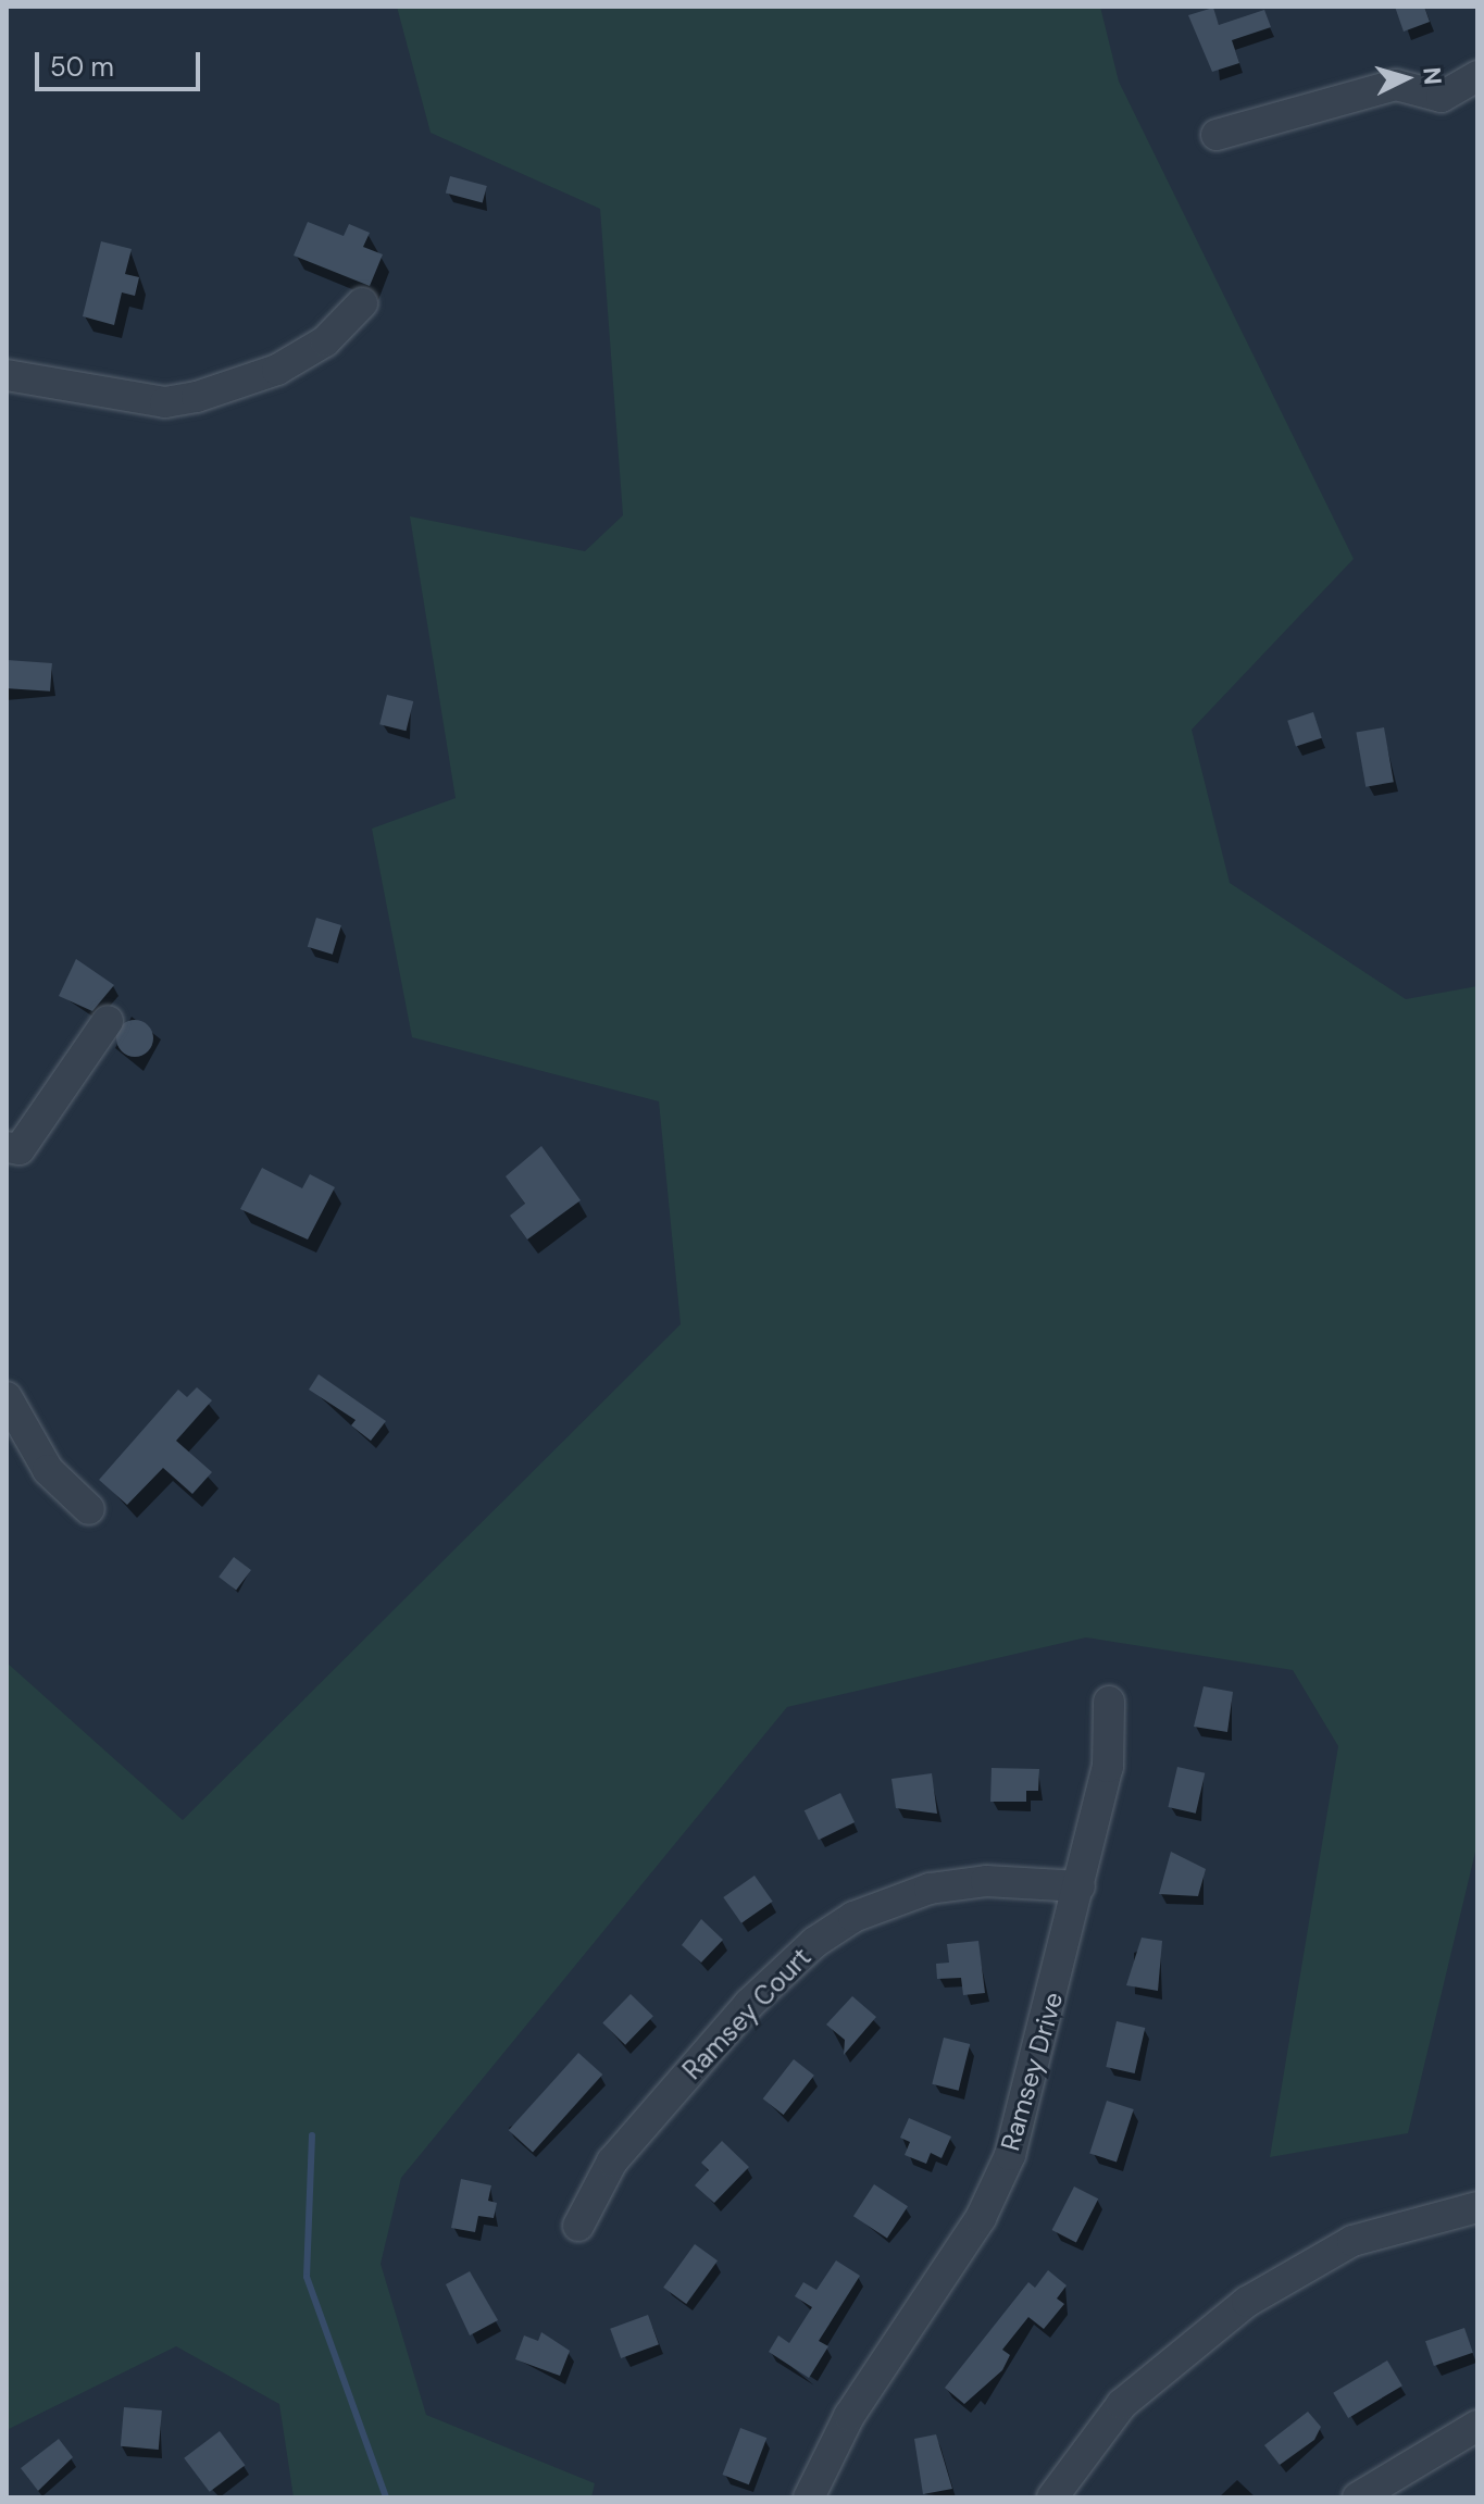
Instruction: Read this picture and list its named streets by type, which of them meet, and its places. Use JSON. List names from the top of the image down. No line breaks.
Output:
{"streets":{"street":["Ramsey Court","Ramsey Drive"]},"crossings":[["Ramsey Court","Ramsey Drive"]],"scale_bar":"50 m","north":"right"}
